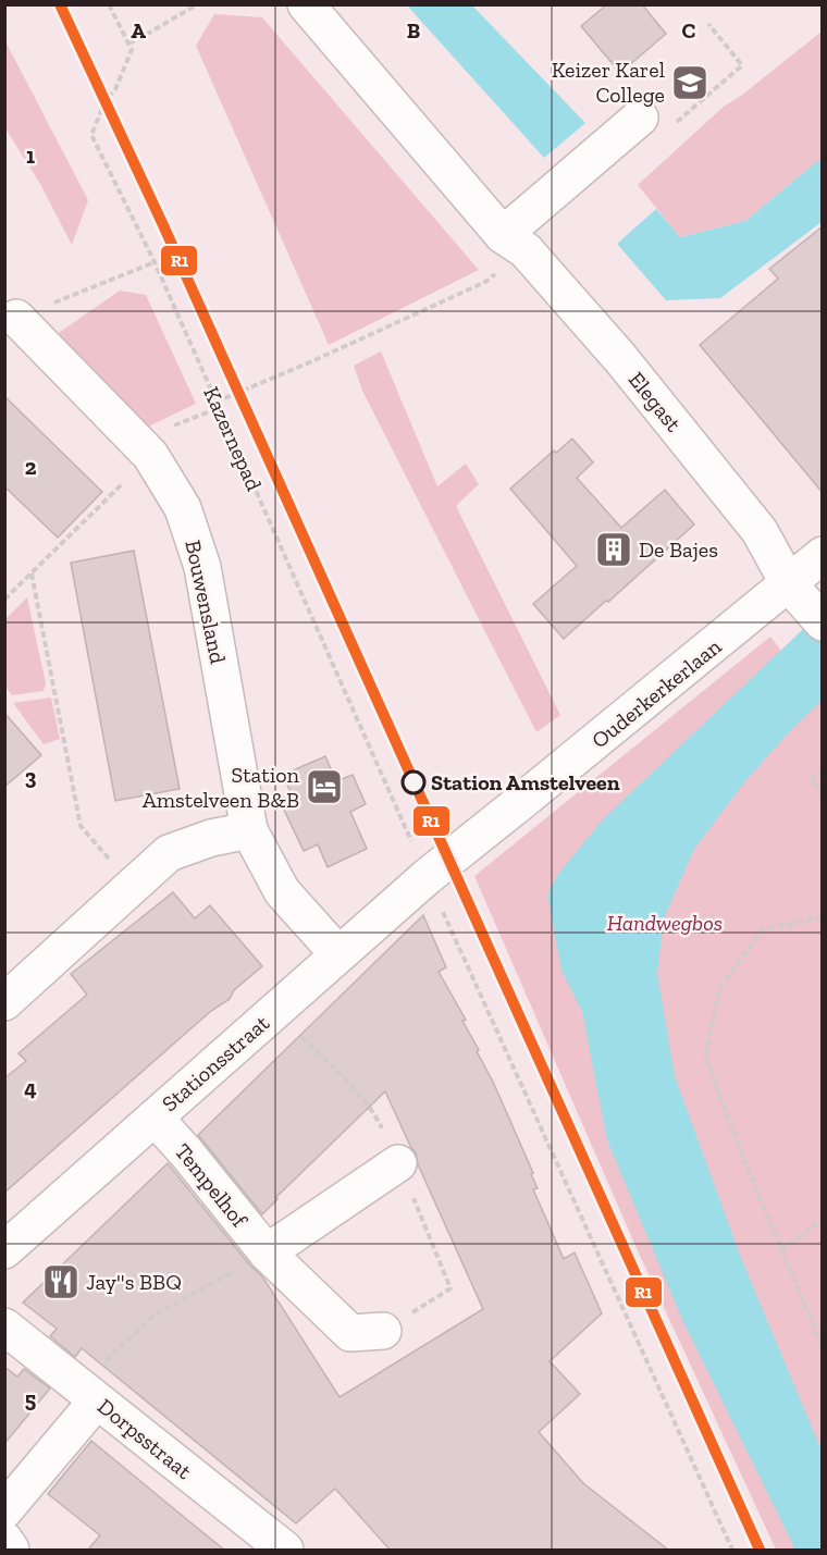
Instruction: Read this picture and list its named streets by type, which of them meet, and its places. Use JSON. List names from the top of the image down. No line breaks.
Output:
{"streets":{"street":["Elegast","Bouwensland","Ouderkerkerlaan","Stationsstraat","Tempelhof","Dorpsstraat"],"path":["Kazernepad"]},"crossings":[["Elegast","Ouderkerkerlaan"],["Kazernepad","Ouderkerkerlaan"],["Kazernepad","Stationsstraat"],["Bouwensland","Stationsstraat"],["Ouderkerkerlaan","Stationsstraat"],["Stationsstraat","Tempelhof"]],"parks":["Handwegbos"],"places":{"school or university":["Keizer Karel College"],"building":["De Bajes"],"other":["Station Amstelveen"],"hotel":["Station Amstelveen B&B"],"restaurant":["Jay''s BBQ"]},"lines":["transit line R1"],"grid":{"columns":["A","B","C"],"rows":["1","2","3","4","5"]}}
